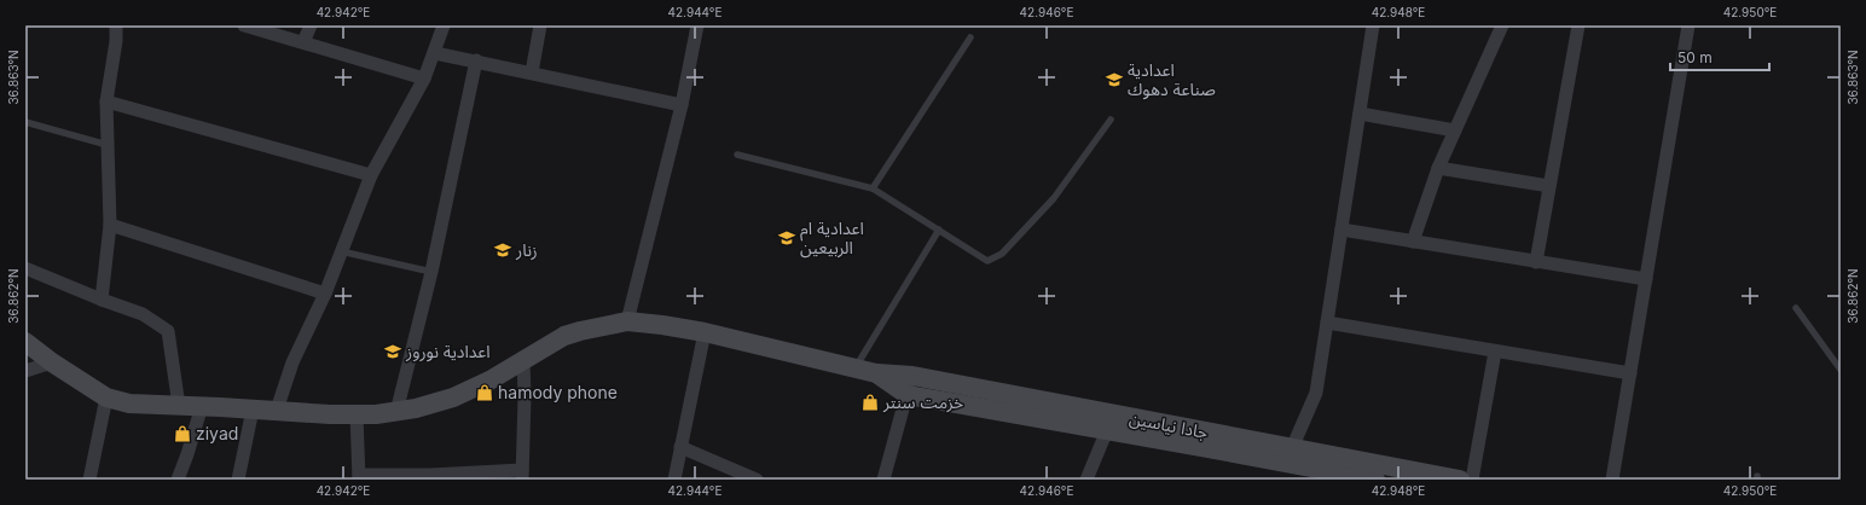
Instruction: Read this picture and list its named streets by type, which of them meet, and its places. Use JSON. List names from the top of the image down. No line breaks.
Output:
{"streets":{"street":["جادا نیاسین"]},"places":{"school or university":["اعدادية صناعة دهوك","اعدادية ام الربيعين","زنار","اعدادية نوروز"],"shop":["hamody phone","خزمت سنتر","ziyad"]},"scale_bar":"50 m","coordinates":["42.942°E","42.944°E","42.946°E","42.948°E","42.950°E","36.863°N","36.862°N"]}
